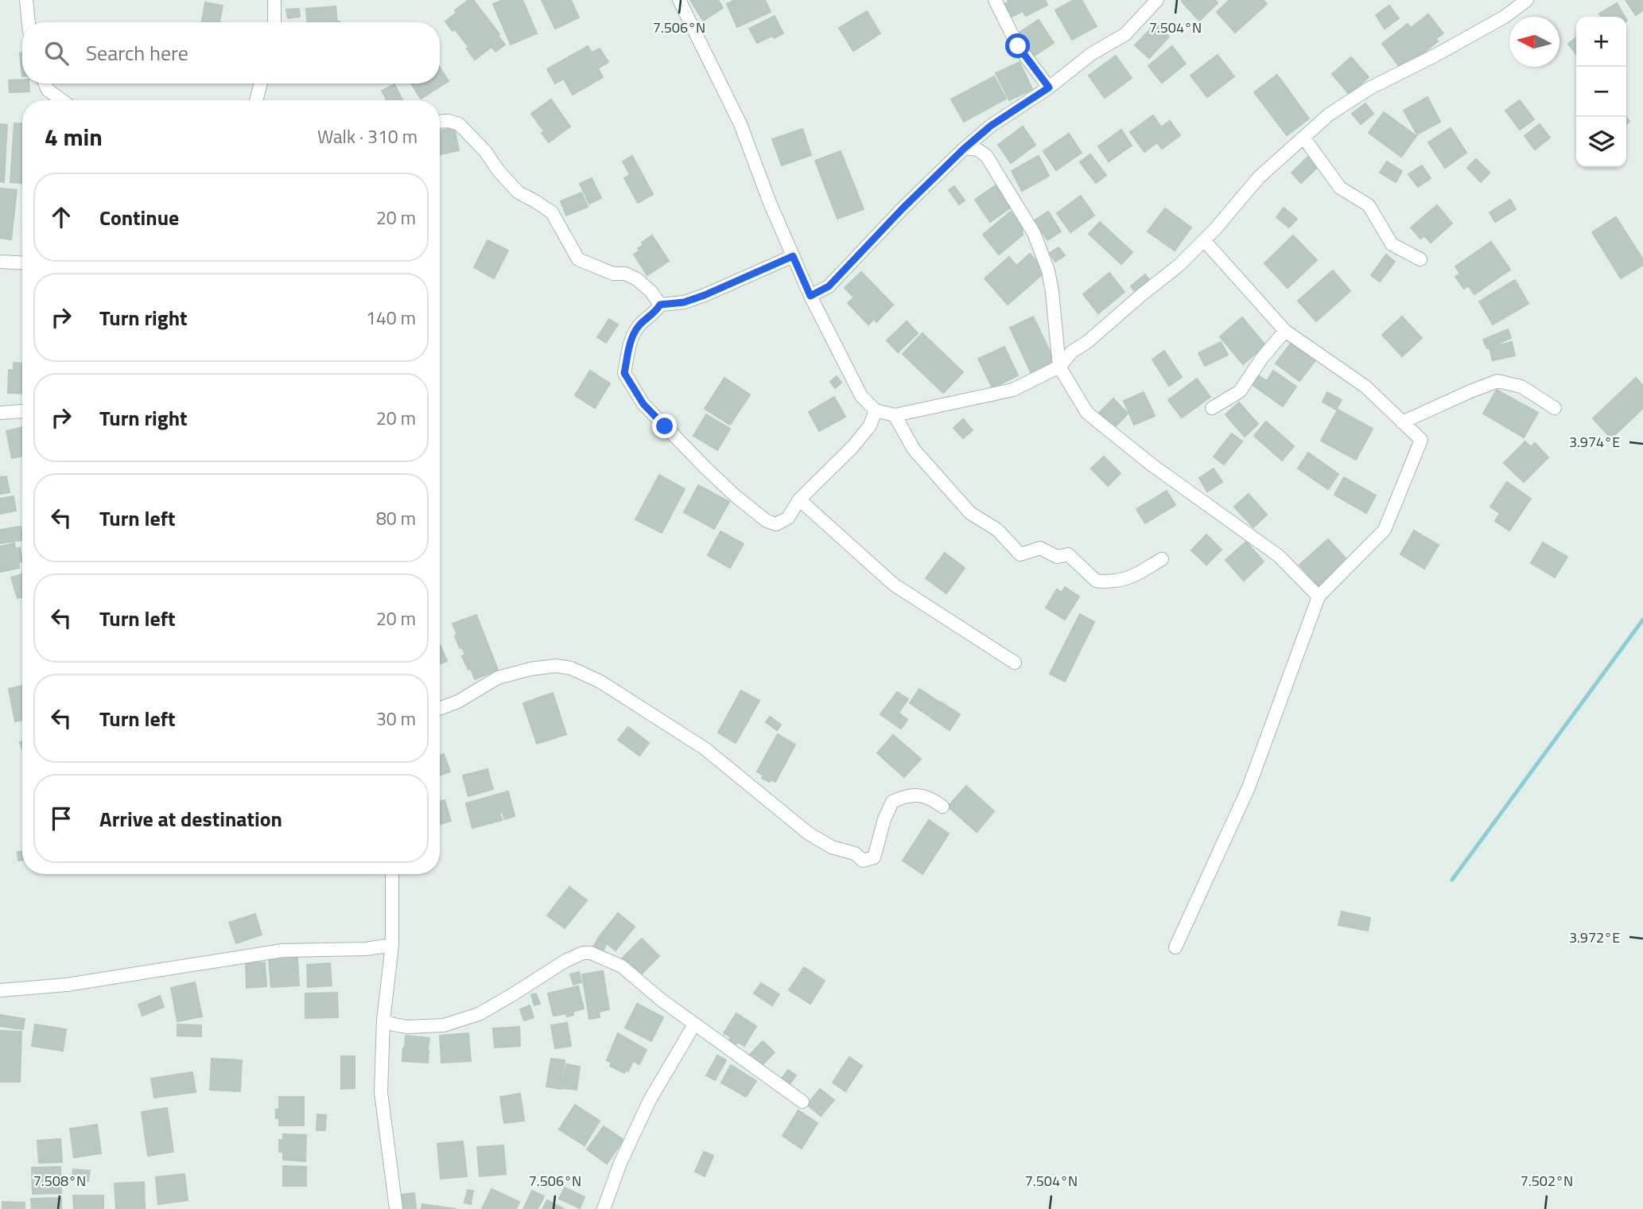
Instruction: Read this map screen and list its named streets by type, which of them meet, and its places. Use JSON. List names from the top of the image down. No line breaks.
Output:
{"north":"left","page":{"map_buttons":["+","−"],"search":"Search here","heading":["4 min","Walk · 310 m"],"list":[["Continue","20 m"],["Turn right","140 m"],["Turn right","20 m"],["Turn left","80 m"],["Turn left","20 m"],["Turn left","30 m"],"Arrive at destination"]},"coordinates":["7.506°N","7.504°N","3.974°E","3.972°E","7.508°N","7.502°N"]}
